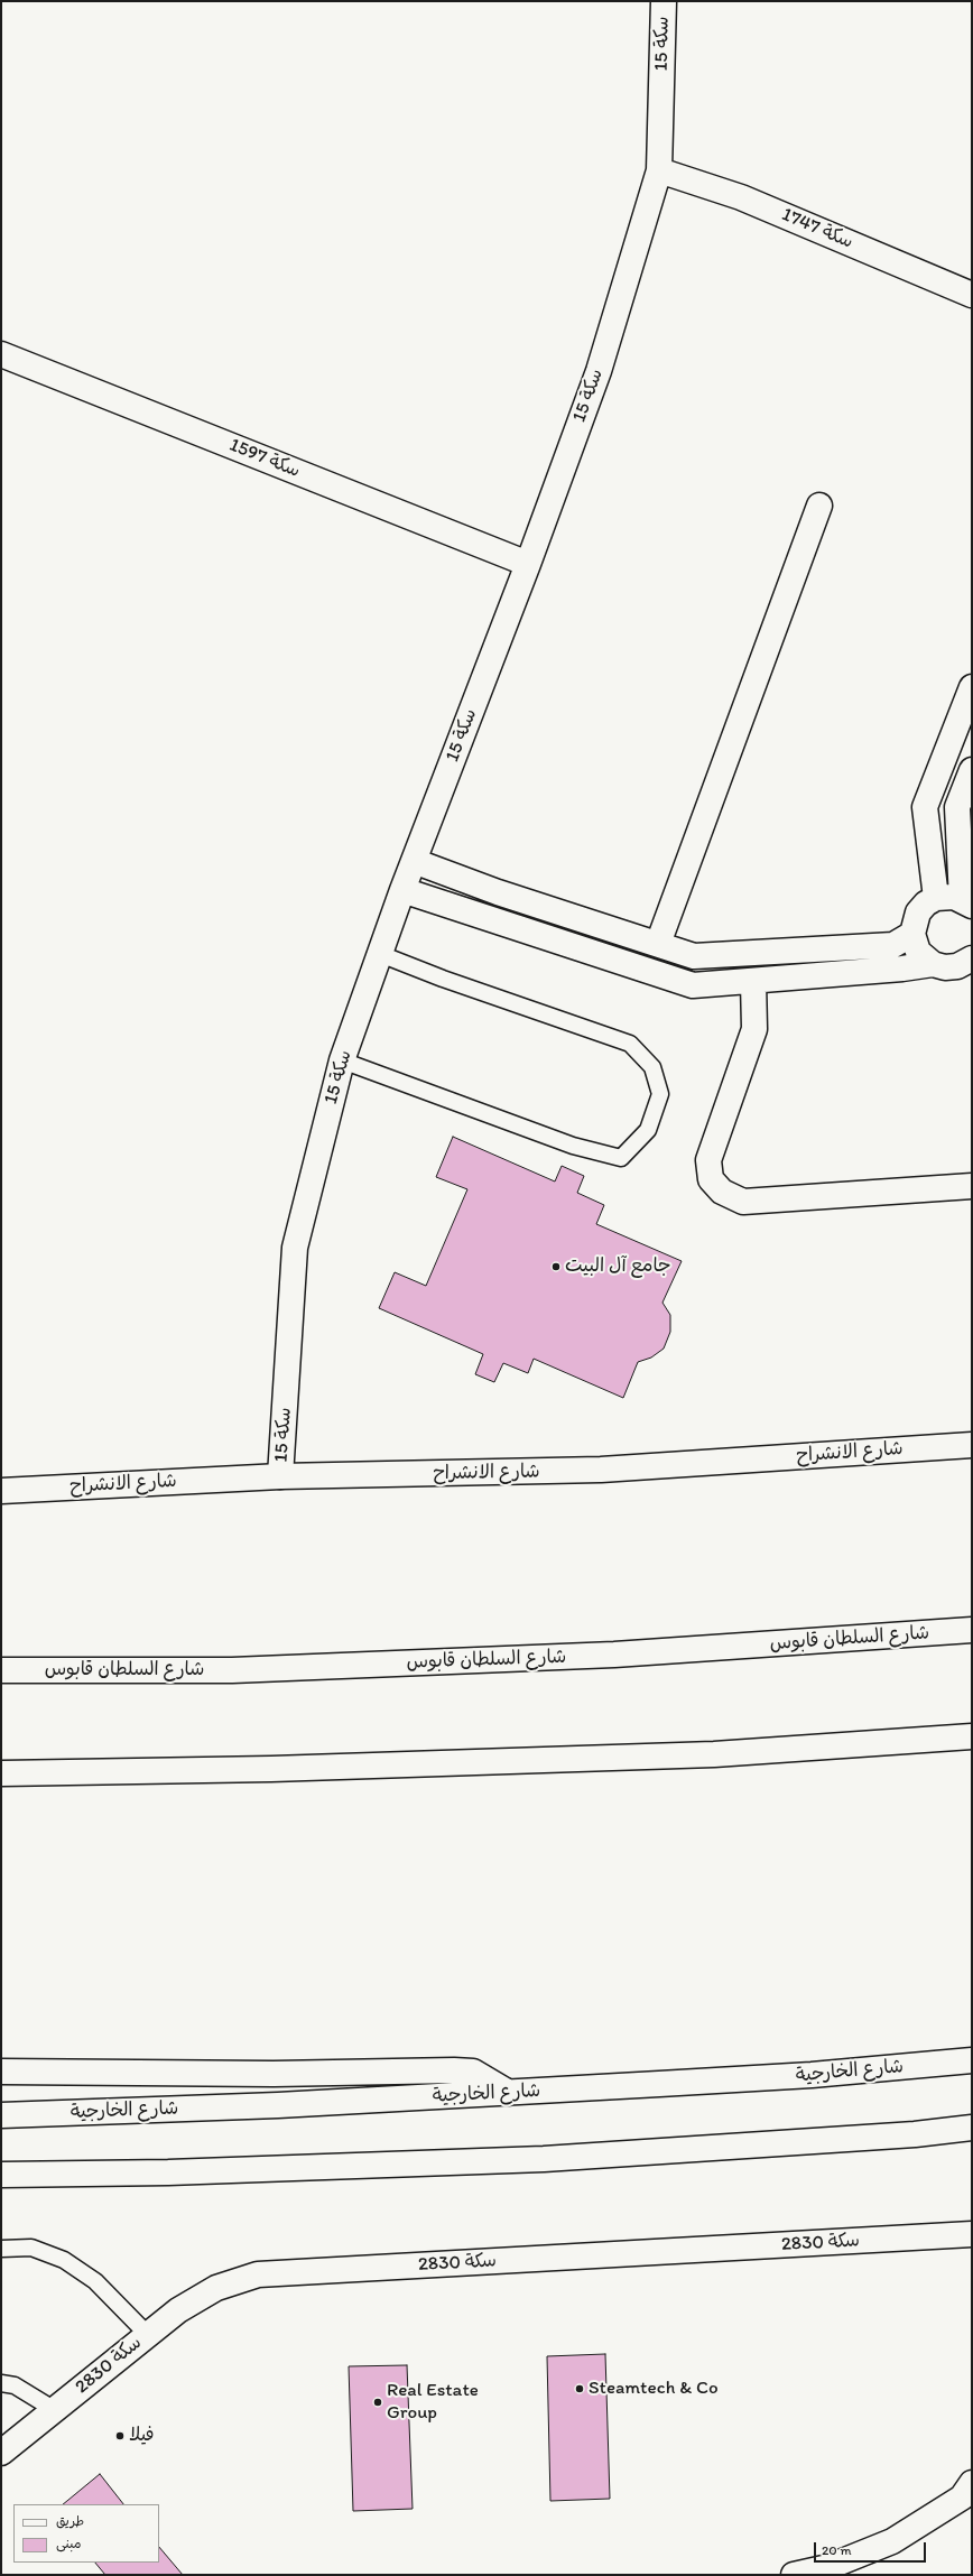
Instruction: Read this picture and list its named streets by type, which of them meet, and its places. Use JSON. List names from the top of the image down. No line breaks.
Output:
{"streets":{"main road":["سكة 15","سكة 1747","سكة 1597","شارع الانشراح","شارع السلطان قابوس","شارع الخارجية","سكة 2830"]},"crossings":[["سكة 15","سكة 1747"],["سكة 15","سكة 1597"],["سكة 15","شارع الانشراح"]],"places":["جامع آل البيت","Steamtech & Co","Real Estate Group","فيلا"],"legend":["طريق","مبنى"],"scale_bar":"20 m"}
